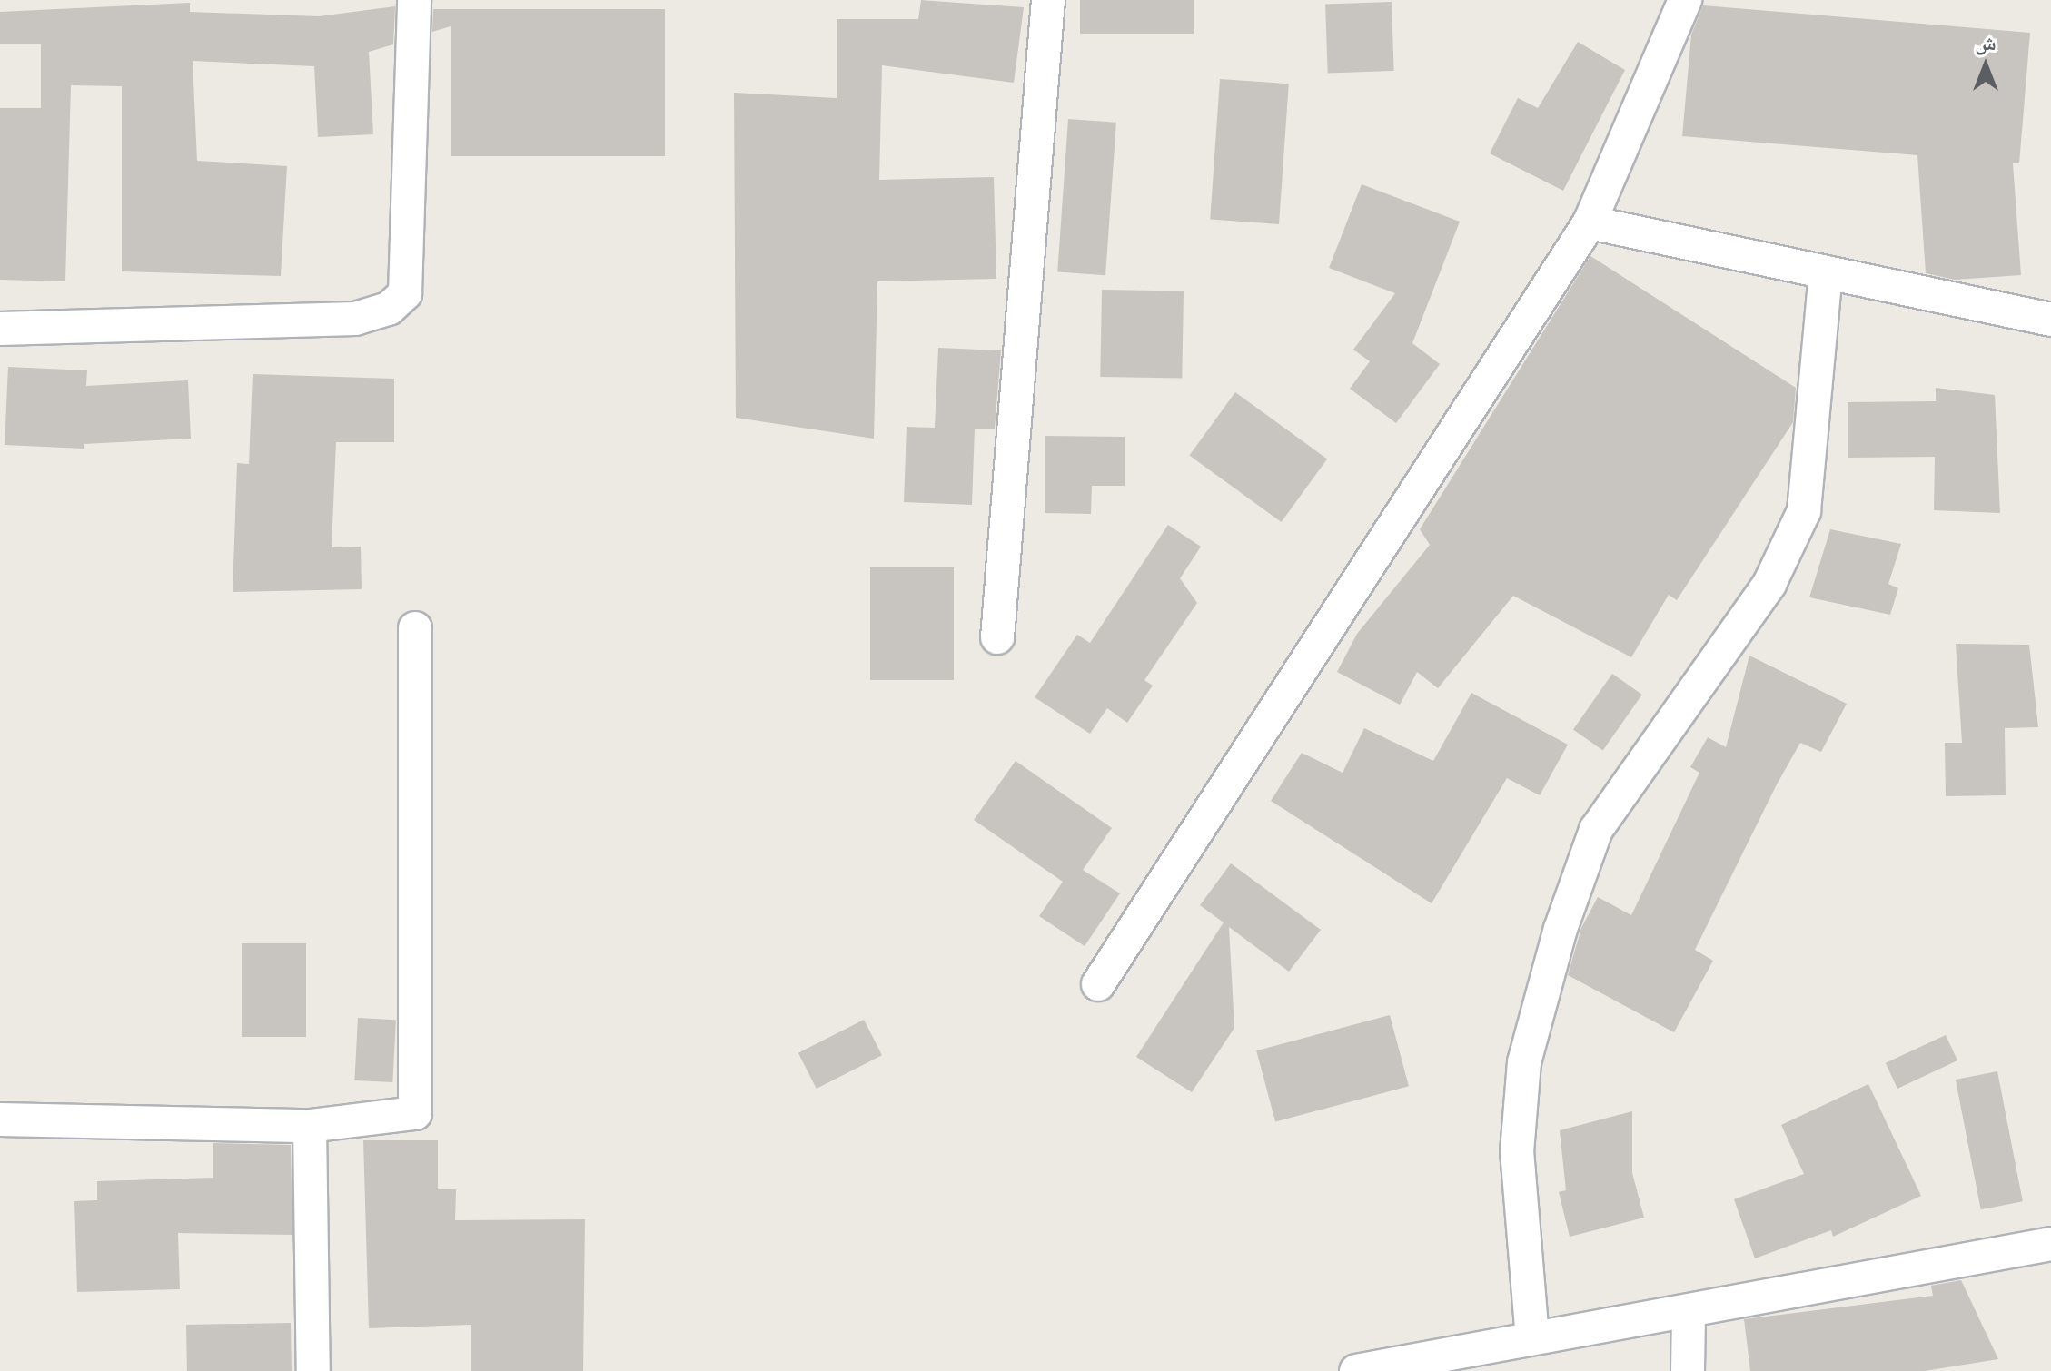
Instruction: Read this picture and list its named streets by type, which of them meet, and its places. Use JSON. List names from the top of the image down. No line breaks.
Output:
{"north":"top"}
